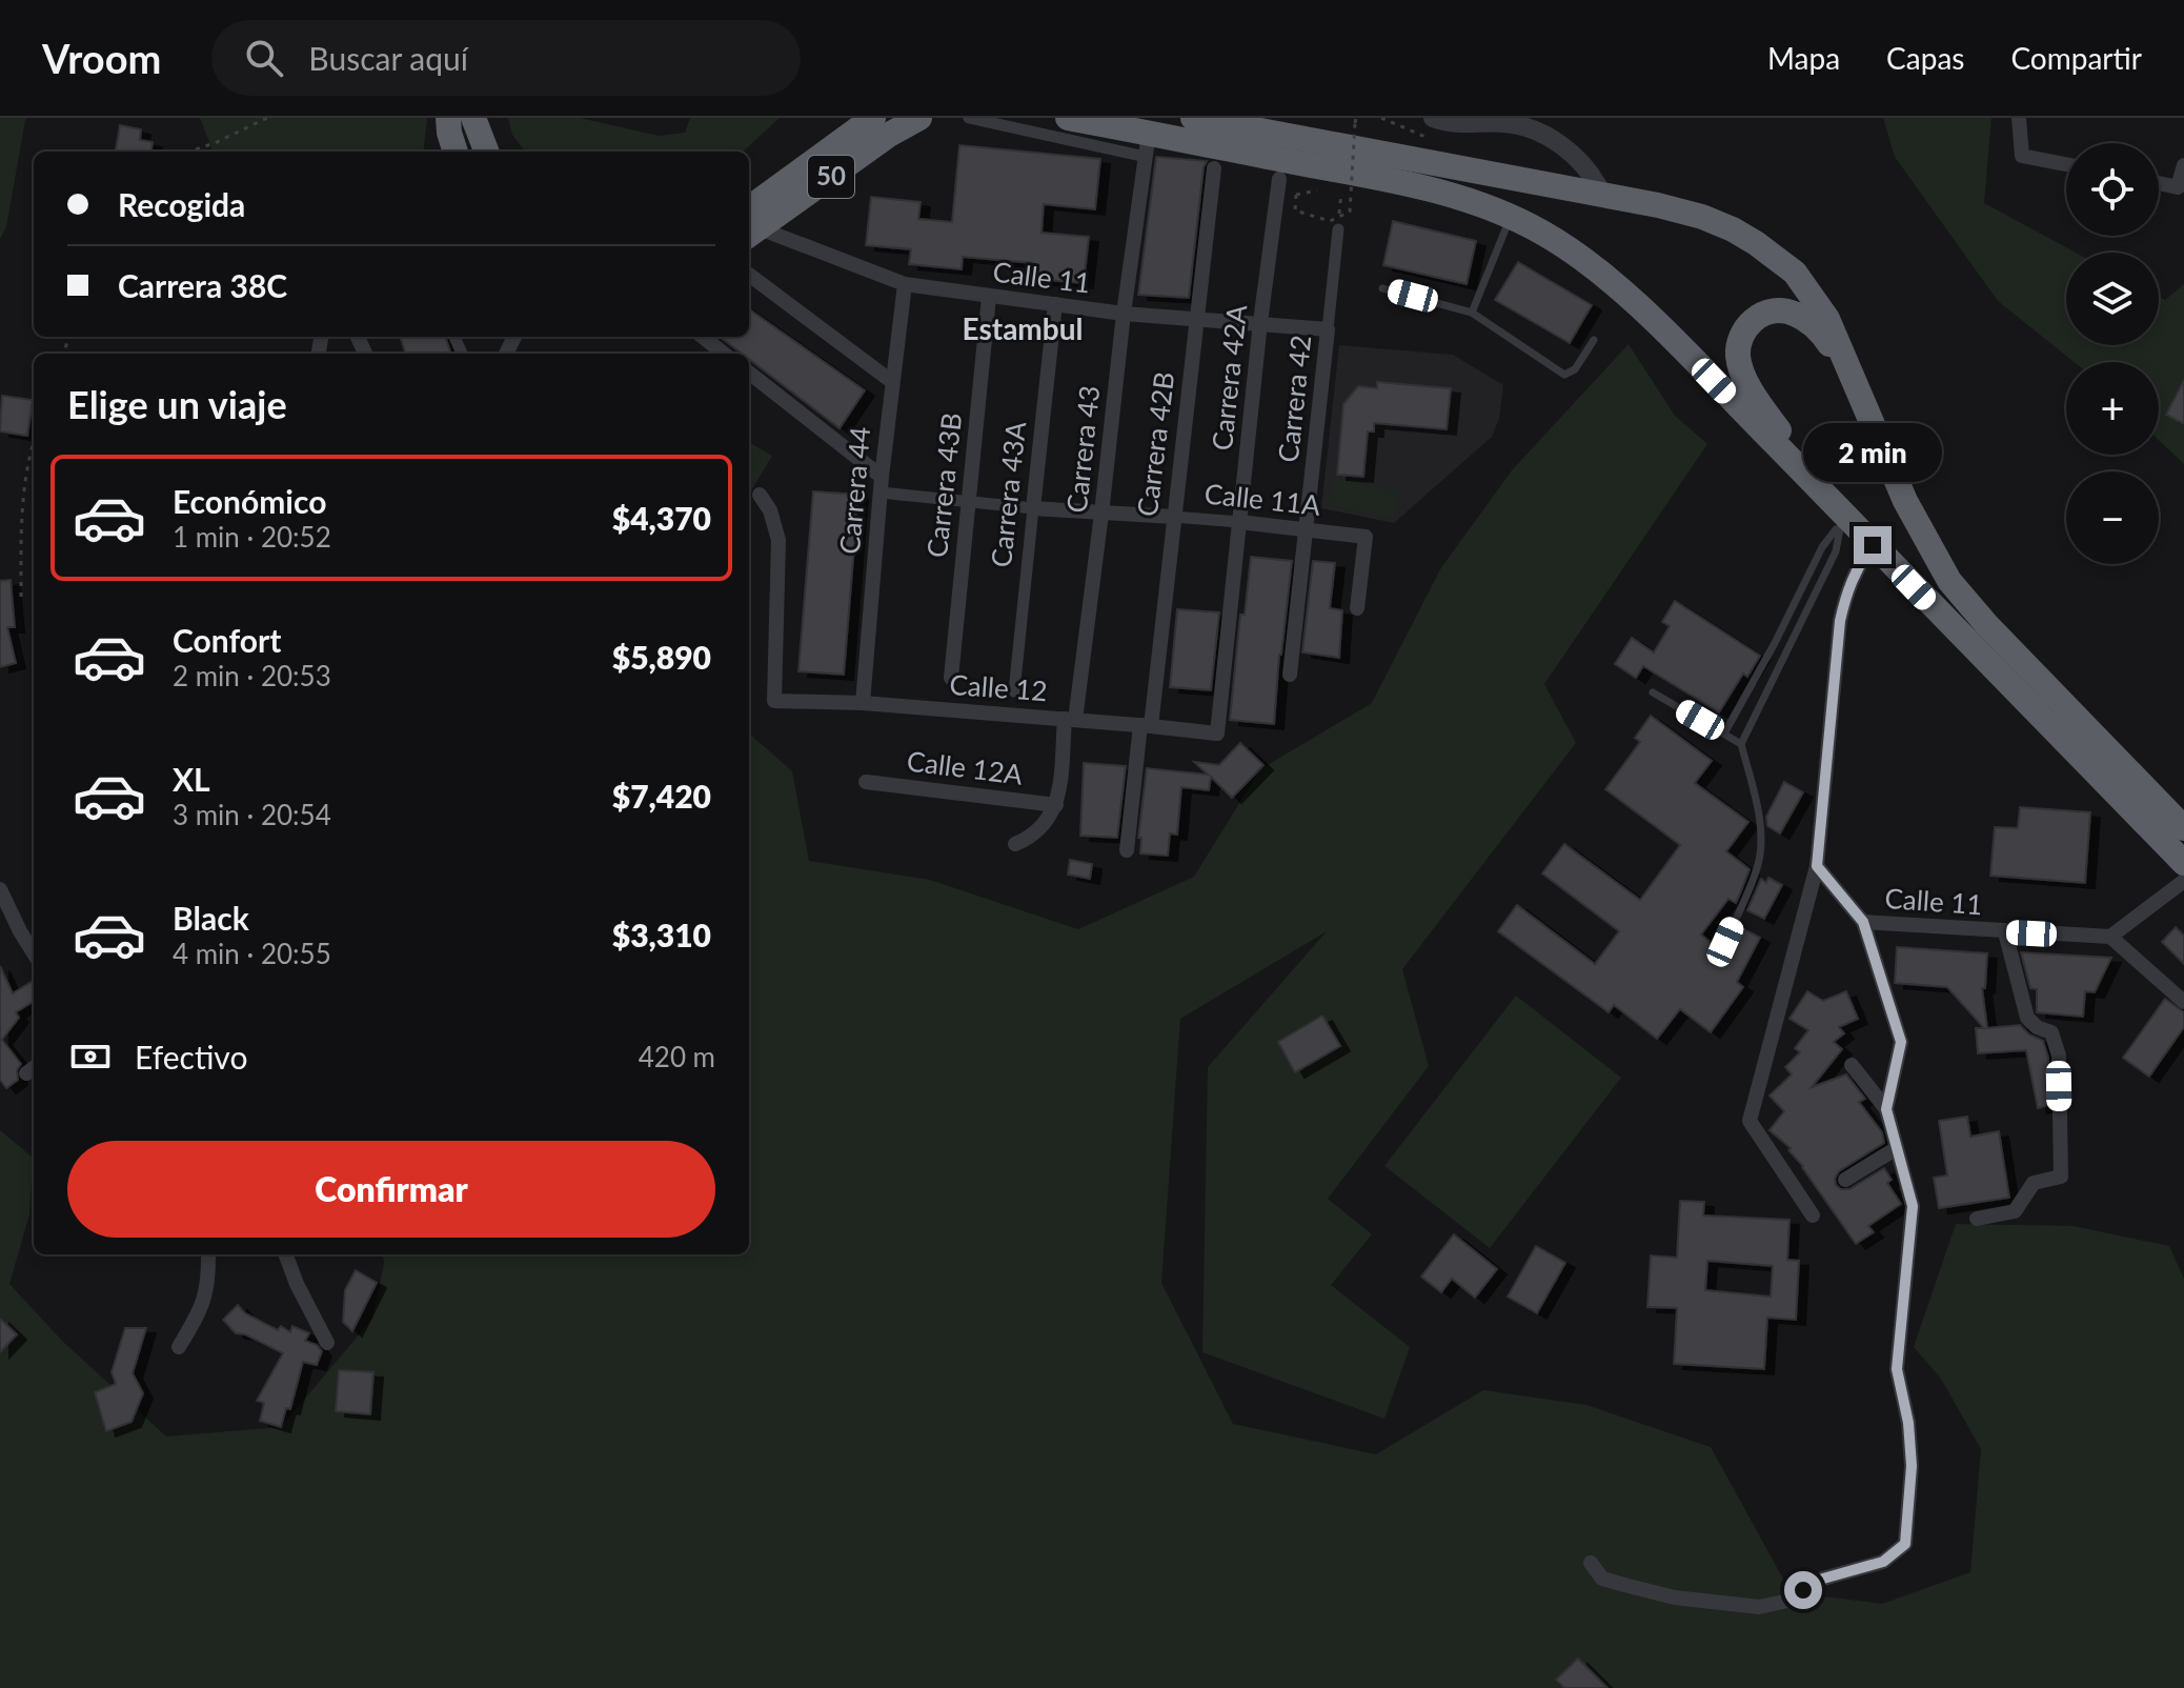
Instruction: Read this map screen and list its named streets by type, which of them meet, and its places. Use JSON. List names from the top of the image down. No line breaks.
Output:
{"streets":{"highway":["50"],"street":["Calle 11","Carrera 42A","Carrera 42","Carrera 42B","Carrera 43","Carrera 43B","Carrera 44","Carrera 43A","Calle 11A","Calle 12","Calle 12A"]},"crossings":[["50","Calle 11"],["Calle 11","Carrera 42A"],["Calle 11","Carrera 42"],["Calle 11","Carrera 42B"],["Calle 11","Carrera 43"],["Calle 11","Carrera 43B"],["Calle 11","Carrera 44"],["Calle 11","Carrera 43A"],["Carrera 42A","Calle 11A"],["Carrera 42A","Calle 12"],["Carrera 42","Calle 11A"],["Carrera 42B","Calle 11A"],["Carrera 42B","Calle 12"],["Carrera 43","Calle 11A"],["Carrera 43","Calle 12"],["Carrera 43","Calle 12A"],["Carrera 43B","Calle 11A"],["Carrera 44","Calle 11A"],["Carrera 44","Calle 12"],["Carrera 43A","Calle 11A"]],"districts":["Estambul"],"page":{"header":"Vroom","search":"Buscar aquí","nav":["Mapa","Capas","Compartir"],"map_buttons":["+","−"],"banner":["Recogida","Carrera 38C"],"heading":"Elige un viaje","bubble":"2 min","list":[{"name":"Económico","note":"1 min · 20:52","value":"$4,370"},{"name":"Confort","note":"2 min · 20:53","value":"$5,890"},{"name":"XL","note":"3 min · 20:54","value":"$7,420"},{"name":"Black","note":"4 min · 20:55","value":"$3,310"}],"pay":["Efectivo","420 m"],"buttons":"Confirmar"}}
